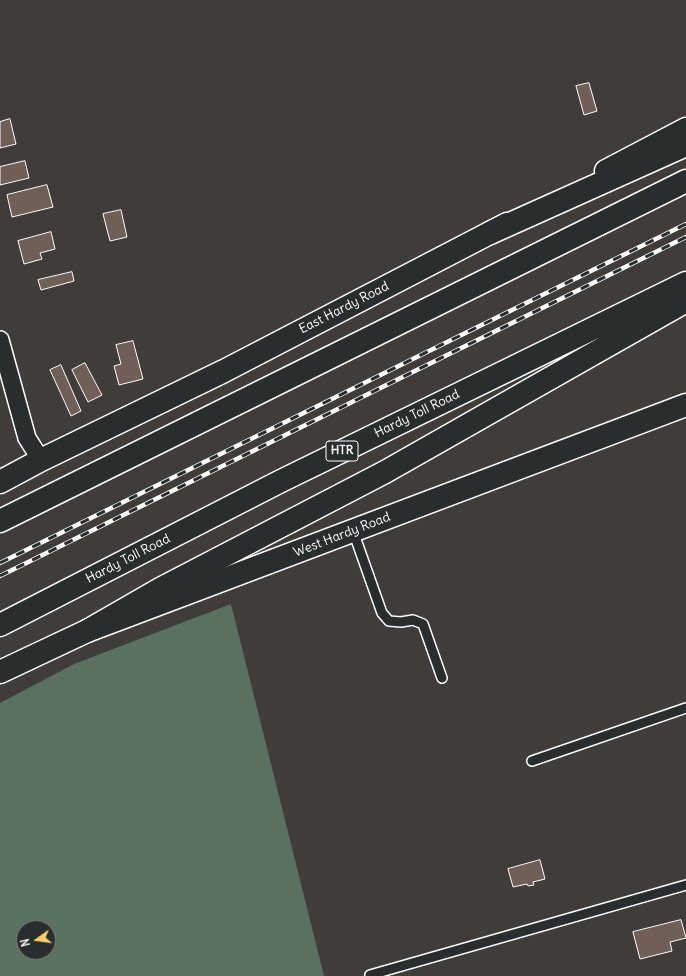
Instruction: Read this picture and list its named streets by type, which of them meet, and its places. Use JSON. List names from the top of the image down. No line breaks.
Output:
{"streets":{"main road":["East Hardy Road","Hardy Toll Road","HTR","West Hardy Road"]},"north":"left"}
